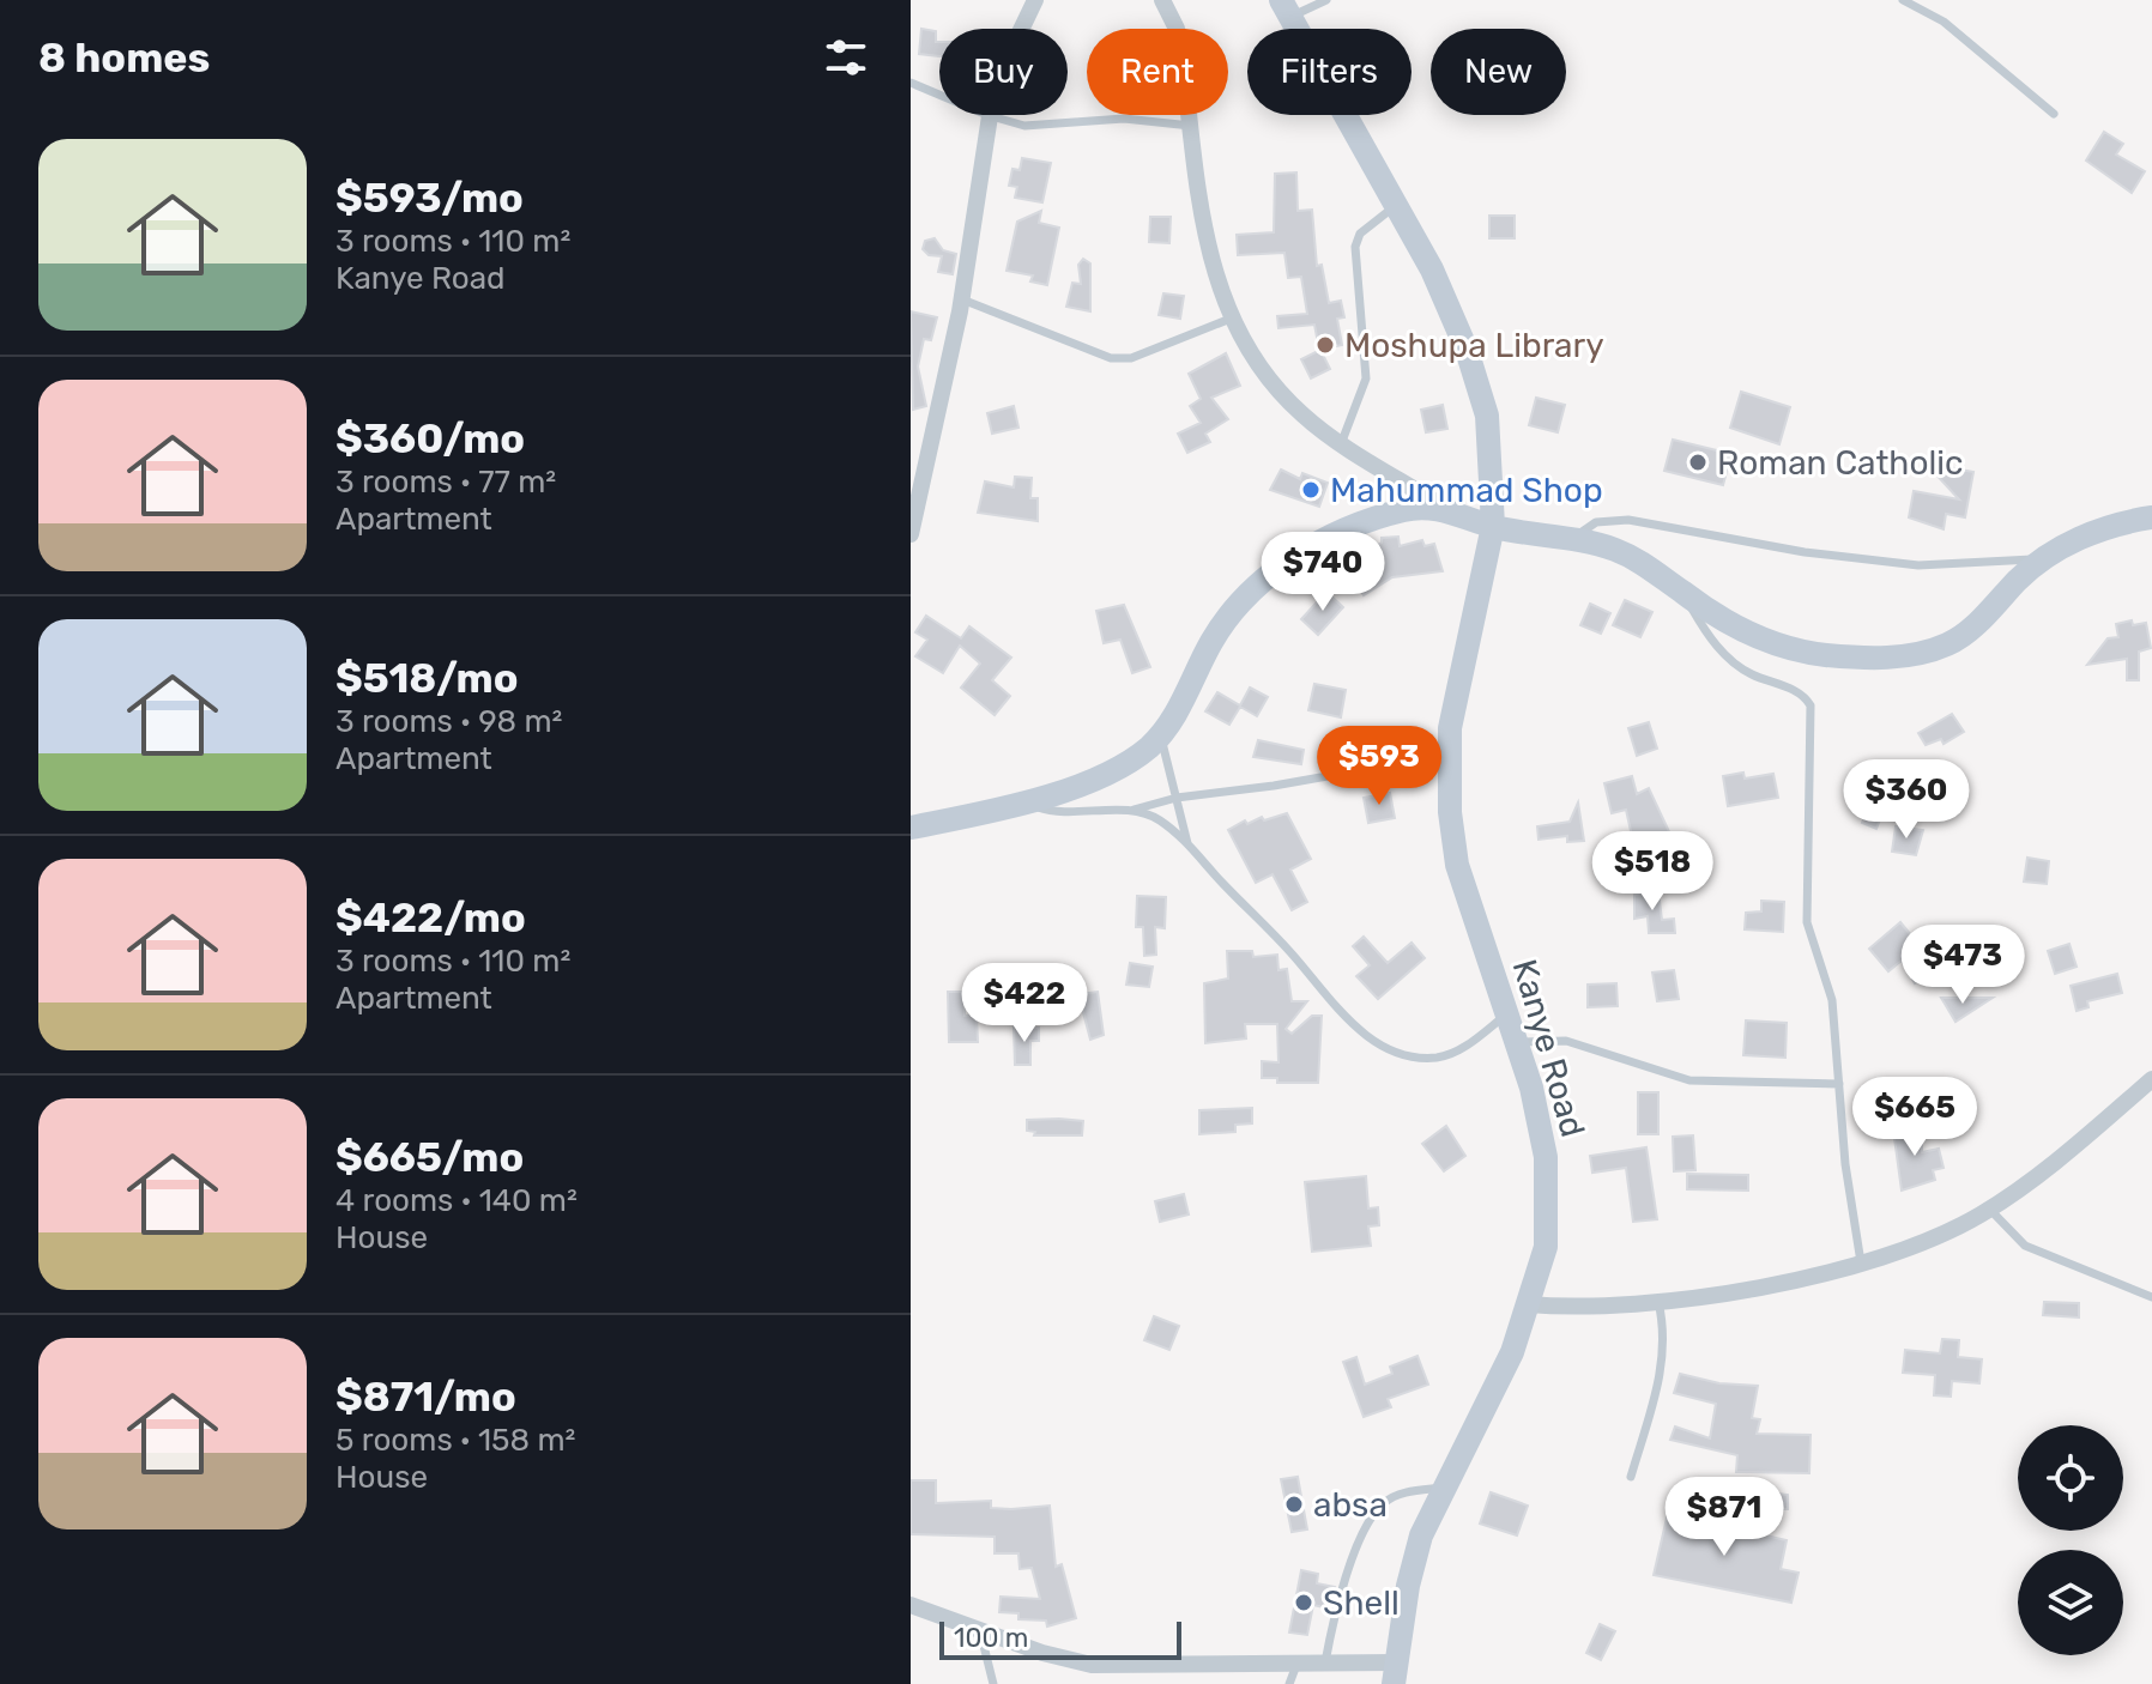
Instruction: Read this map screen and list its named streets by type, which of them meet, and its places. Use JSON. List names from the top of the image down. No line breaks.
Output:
{"streets":{"main road":["Kanye Road"]},"places":["Moshupa Library","Roman Catholic","Mahummad Shop","absa","Shell"],"scale_bar":"100 m","page":{"heading":"8 homes","chip":["Buy","Rent","Filters","New"],"list":[{"name":"$593/mo","note":"3 rooms · 110 m² · Kanye Road"},{"name":"$360/mo","note":"3 rooms · 77 m² · Apartment"},{"name":"$518/mo","note":"3 rooms · 98 m² · Apartment"},{"name":"$422/mo","note":"3 rooms · 110 m² · Apartment"},{"name":"$665/mo","note":"4 rooms · 140 m² · House"},{"name":"$871/mo","note":"5 rooms · 158 m² · House"}],"price":["$740","$593","$360","$518","$473","$422","$665","$871"],"scale":"100 m"}}
